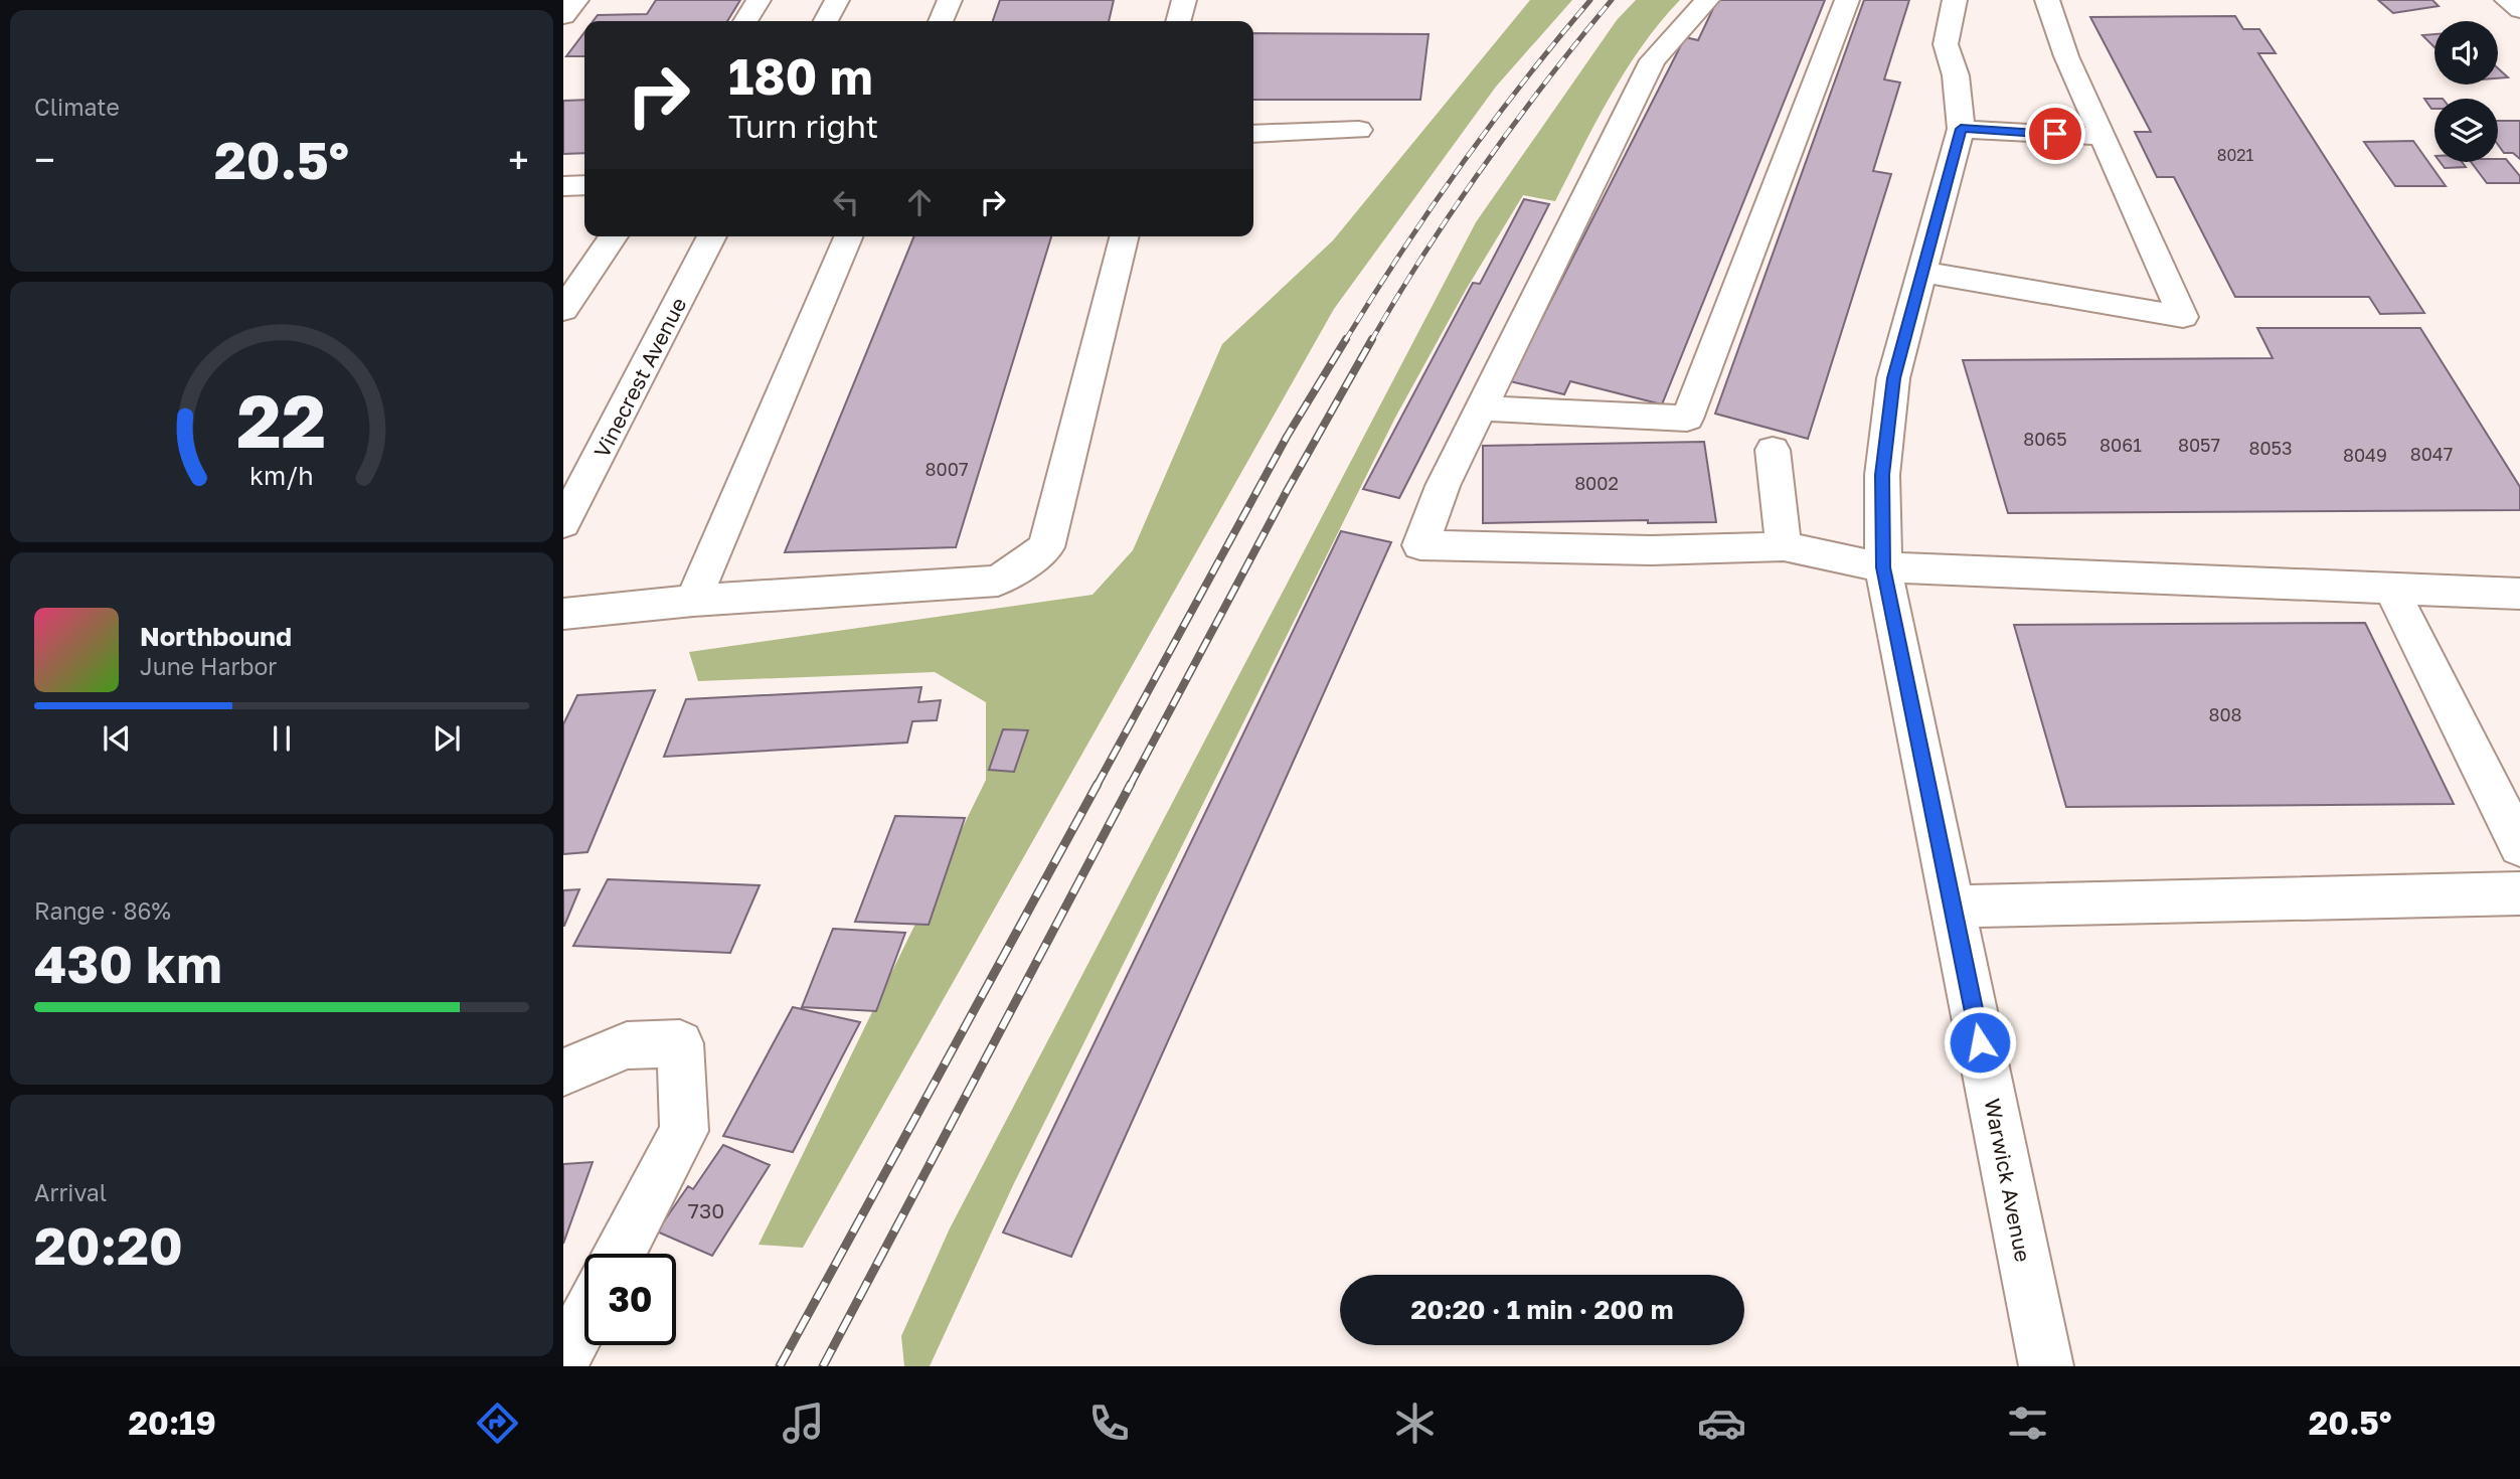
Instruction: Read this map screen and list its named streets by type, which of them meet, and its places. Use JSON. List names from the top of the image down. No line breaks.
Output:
{"streets":{"street":["Vinecrest Avenue","Warwick Avenue"]},"house_numbers":["8021","8065","8061","8057","8053","8047","8049","8007","8002","808","730"],"page":{"tile":["Climate",["Range · 86%","430 km"],["Arrival","20:20"]],"turn":["180 m","Turn right"],"heat":["−","20.5°","+"],"song":["Northbound","June Harbor"],"limit":"30","trip":"20:20 · 1 min · 200 m","tabs":["20:19","20.5°"],"gauge":["22","km/h"]}}
